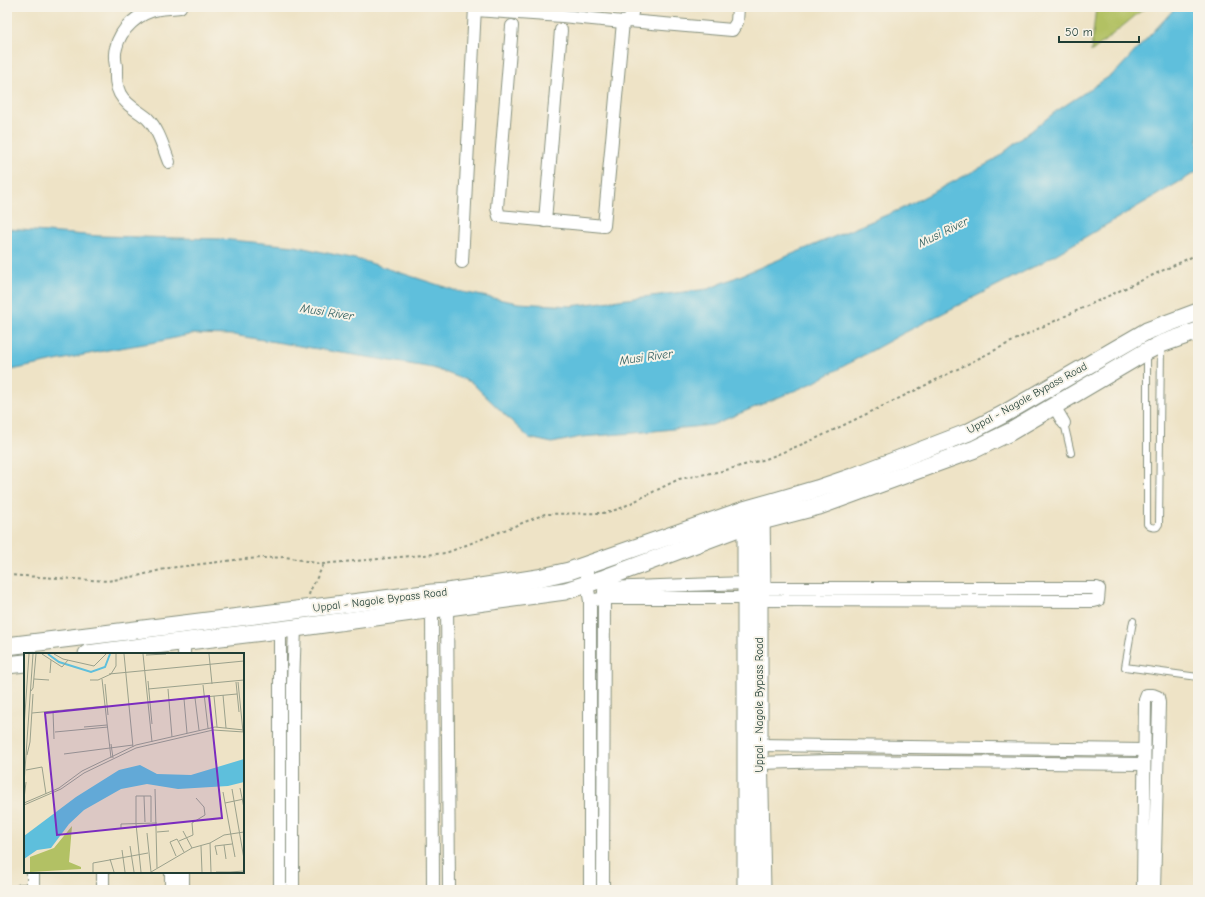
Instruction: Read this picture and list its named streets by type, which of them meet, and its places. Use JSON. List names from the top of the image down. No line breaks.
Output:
{"streets":{"street":["Uppal - Nagole Bypass Road"]},"water":["Musi River"],"scale_bar":"50 m"}
